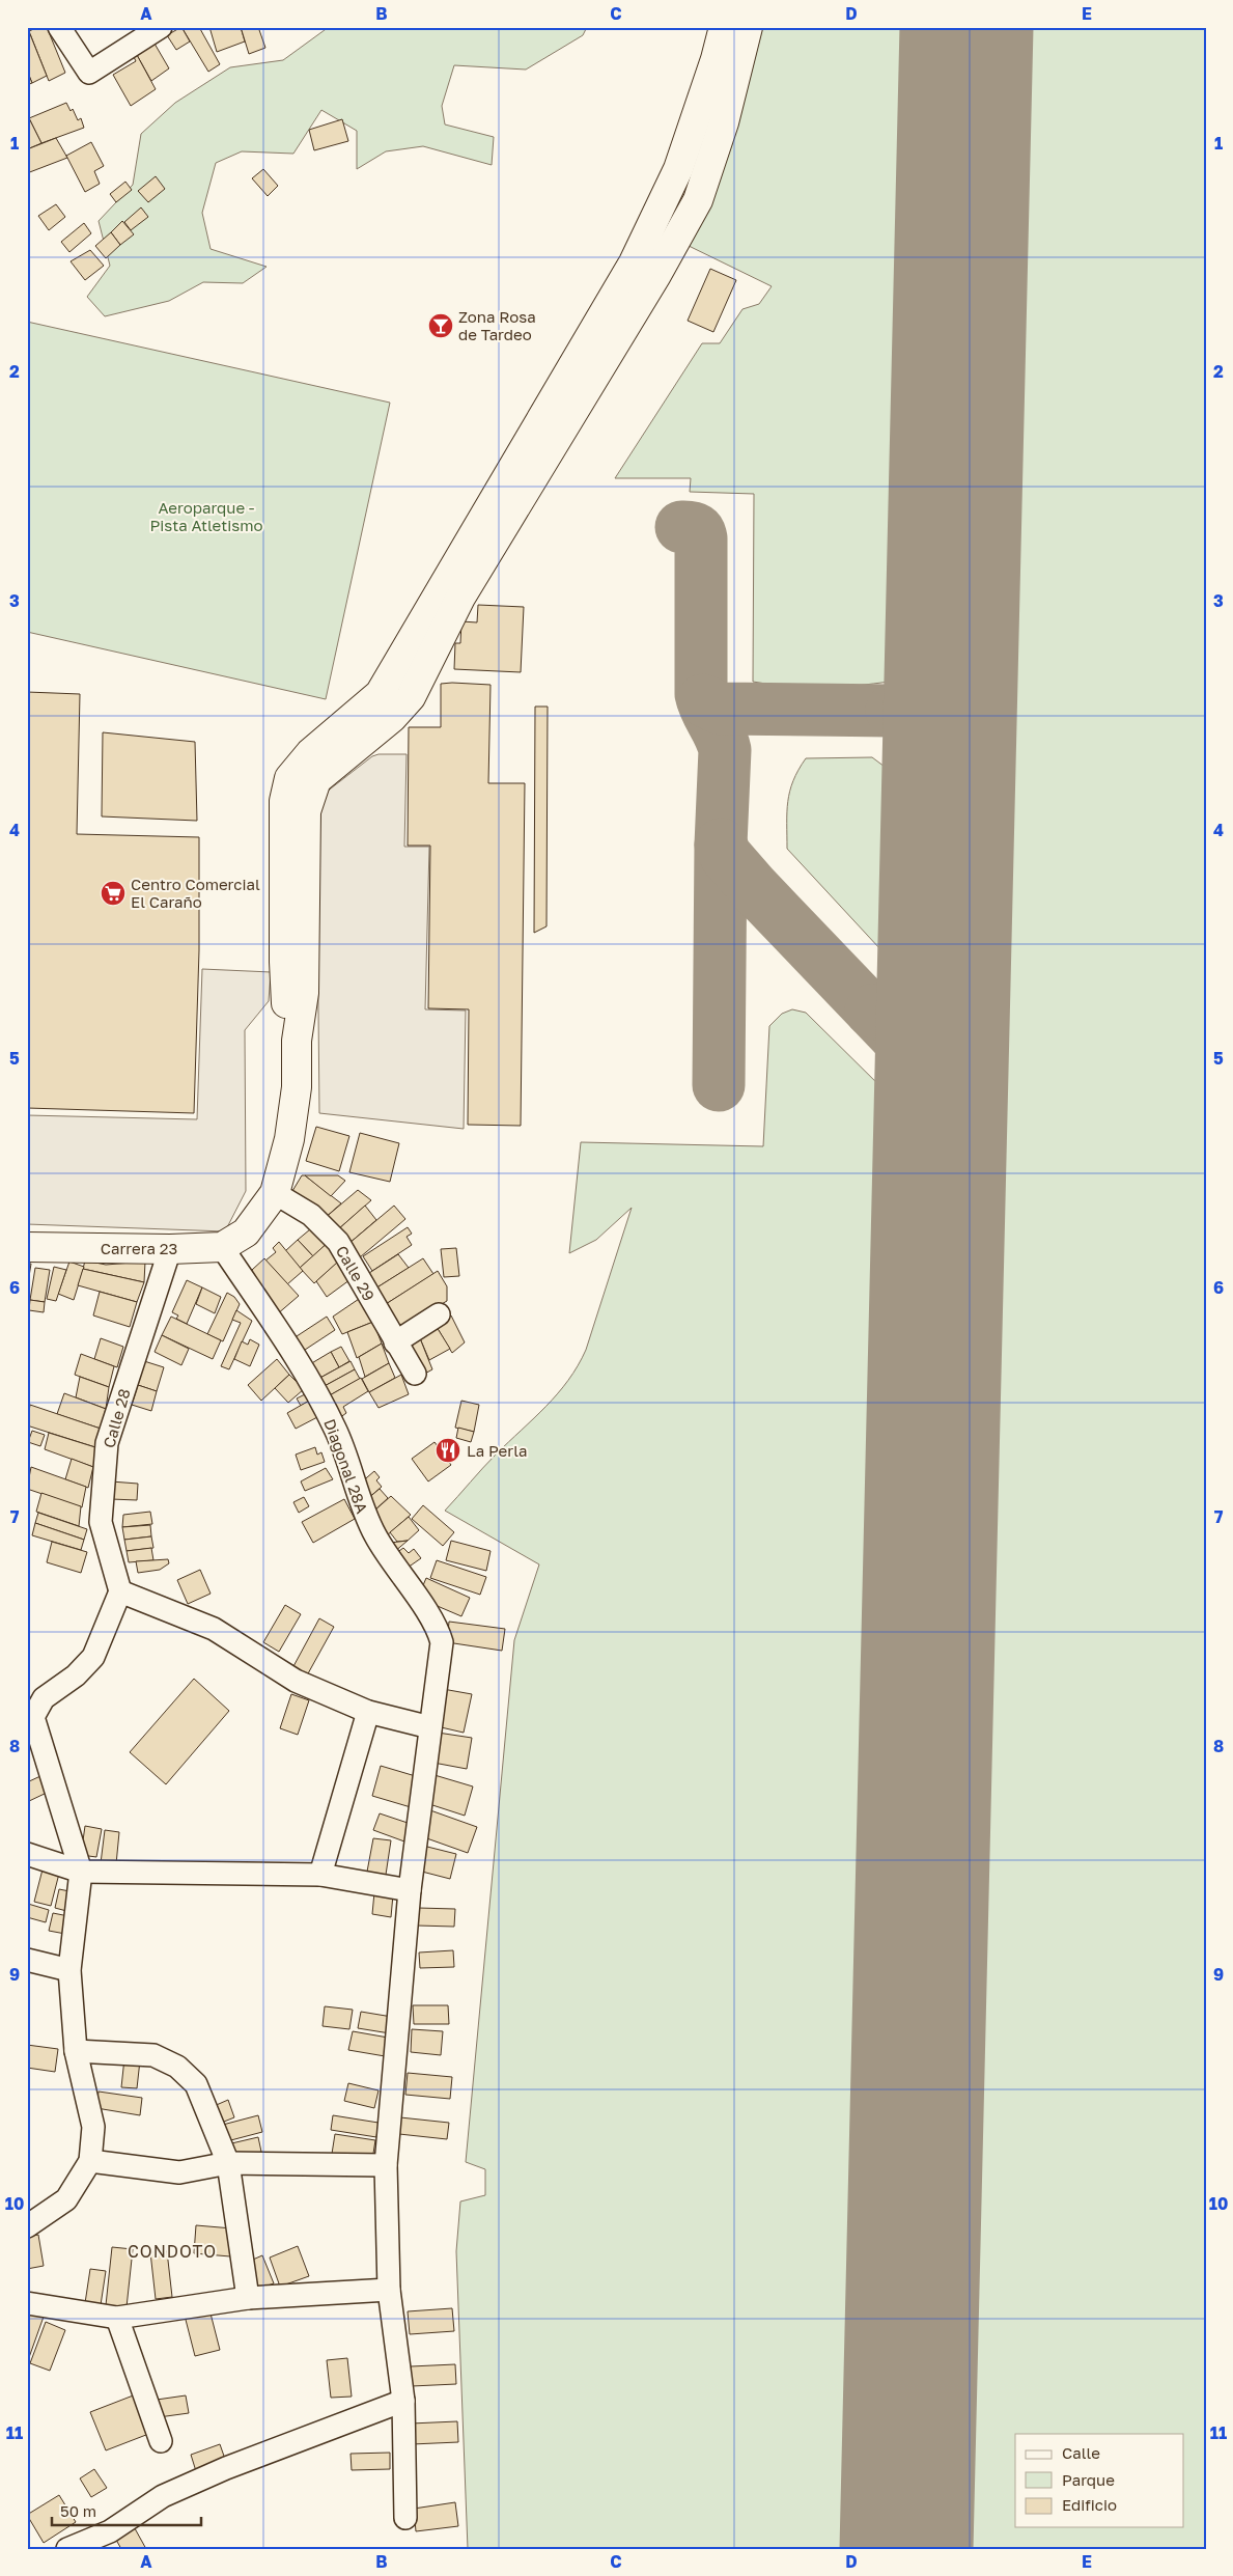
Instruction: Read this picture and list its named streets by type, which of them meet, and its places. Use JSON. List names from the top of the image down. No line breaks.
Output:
{"streets":{"main road":["Carrera 23"],"street":["Calle 29","Calle 28","Diagonal 28A"]},"crossings":[["Carrera 23","Calle 29"],["Carrera 23","Calle 28"],["Carrera 23","Diagonal 28A"]],"districts":["CONDOTO"],"parks":["Aeroparque - Pista Atletismo"],"places":{"bar":["Zona Rosa de Tardeo"],"supermarket":["Centro Comercial El Caraño"],"restaurant":["La Perla"]},"legend":["Calle","Parque","Edificio"],"scale_bar":"50 m","grid":{"columns":["A","B","C","D","E"],"rows":["1","2","3","4","5","6","7","8","9","10","11"]}}
